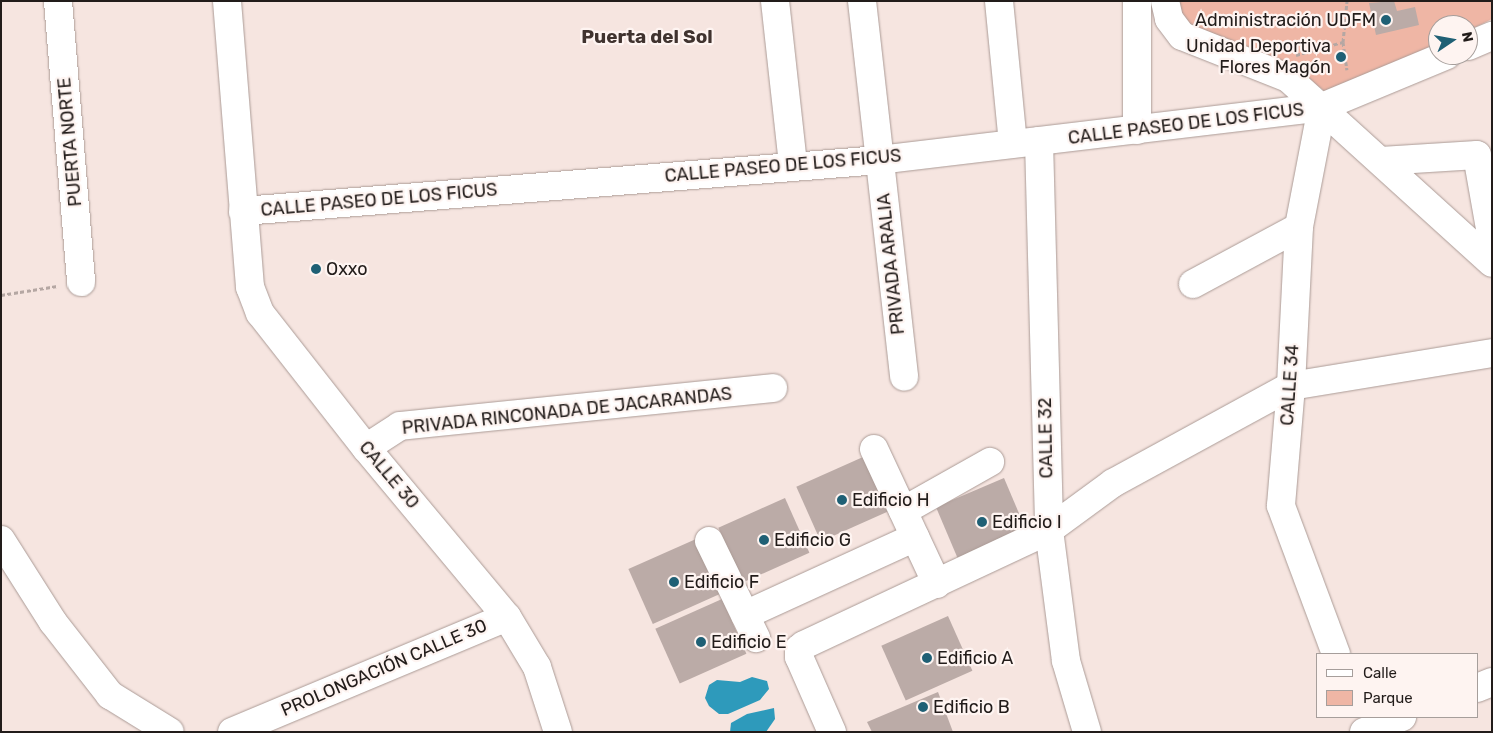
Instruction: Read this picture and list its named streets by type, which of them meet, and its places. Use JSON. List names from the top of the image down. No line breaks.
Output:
{"streets":{"street":["CALLE PASEO DE LOS FICUS","PUERTA NORTE","PRIVADA ARALIA","CALLE 34","PRIVADA RINCONADA DE JACARANDAS","CALLE 32","CALLE 30","PROLONGACIÓN CALLE 30"]},"crossings":[["CALLE PASEO DE LOS FICUS","PRIVADA ARALIA"],["CALLE PASEO DE LOS FICUS","CALLE 34"],["CALLE PASEO DE LOS FICUS","CALLE 32"],["CALLE PASEO DE LOS FICUS","CALLE 30"],["PRIVADA RINCONADA DE JACARANDAS","CALLE 30"],["CALLE 30","PROLONGACIÓN CALLE 30"]],"districts":["Puerta del Sol"],"places":["Administración UDFM","Unidad Deportiva Flores Magón","Oxxo","Edificio H","Edificio I","Edificio G","Edificio F","Edificio E","Edificio A","Edificio B"],"legend":["Calle","Parque"],"north":"right"}
